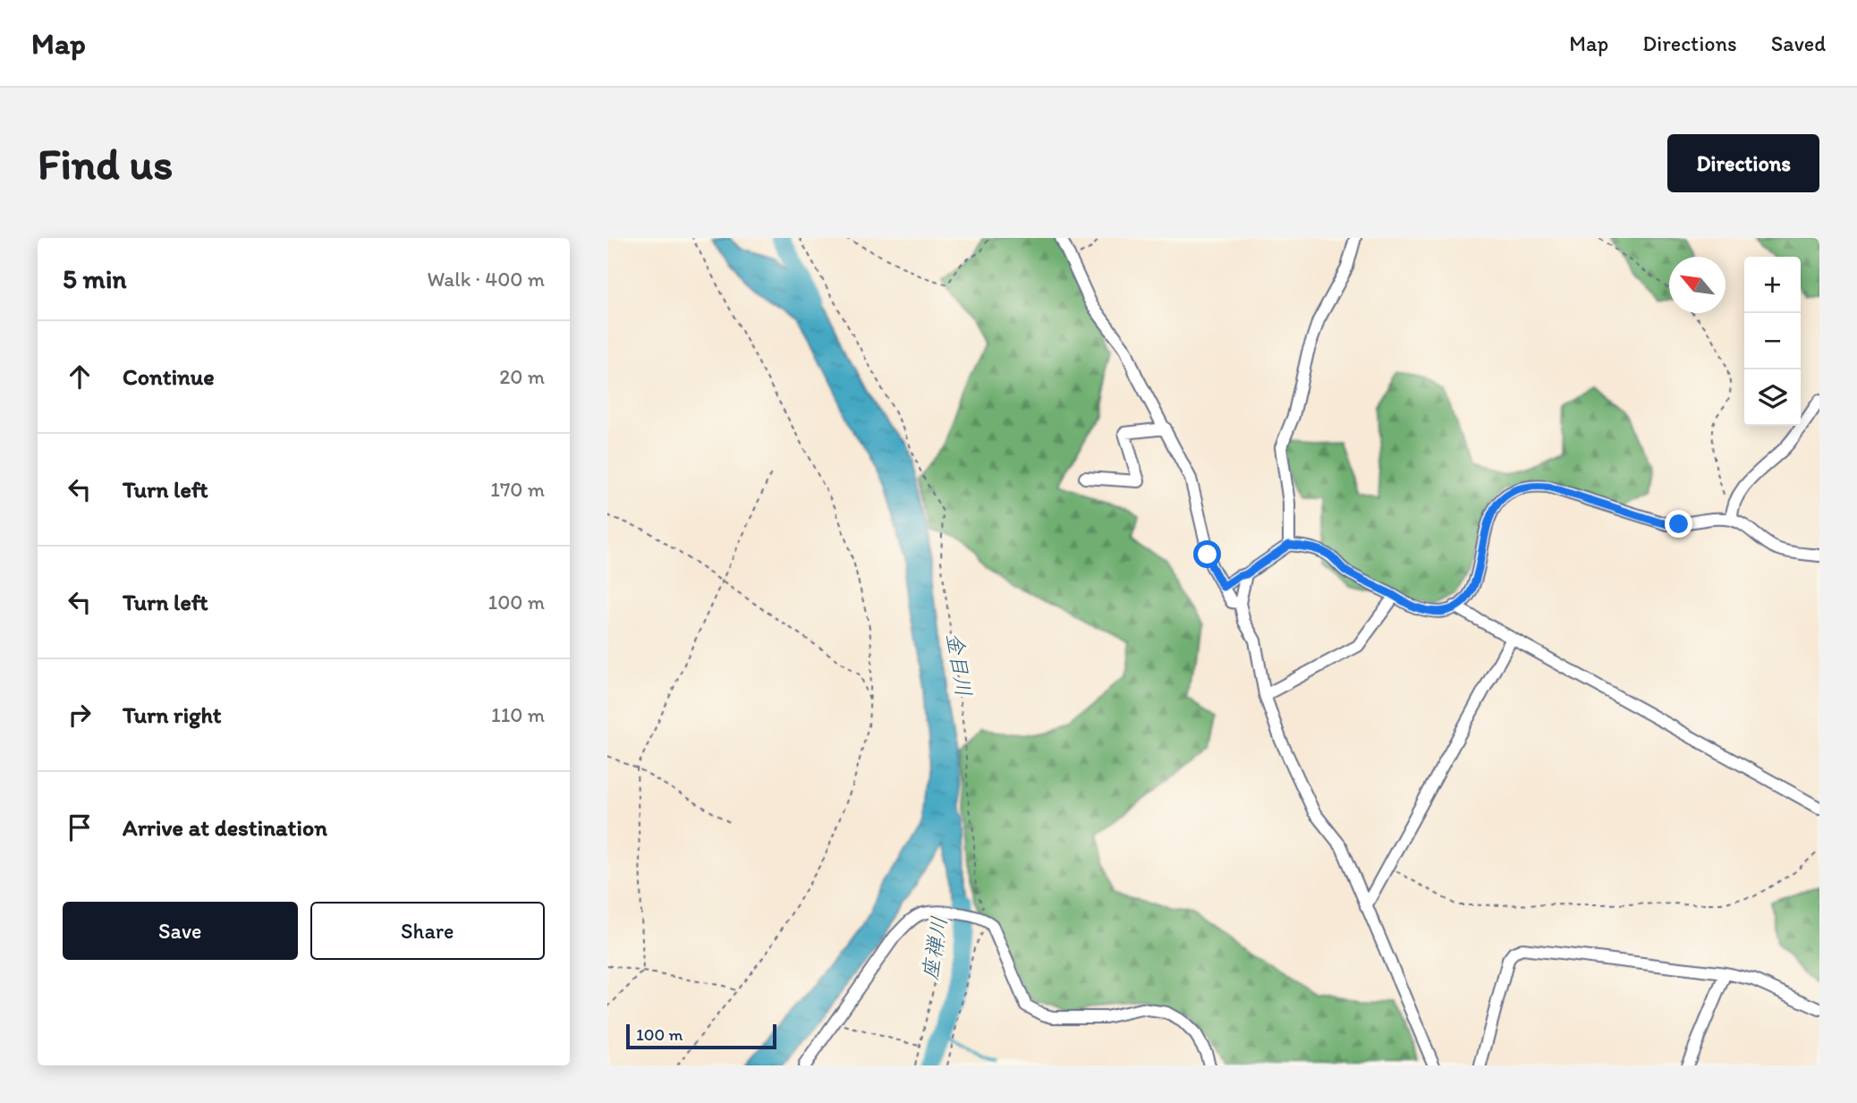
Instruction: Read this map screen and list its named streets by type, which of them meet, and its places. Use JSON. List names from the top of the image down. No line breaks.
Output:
{"water":["金目川","座禅川"],"scale_bar":"100 m","north":"top left","page":{"header":"Map","nav":["Map","Directions","Saved"],"buttons":["Directions",["Save","Share"]],"title":"Find us","heading":["5 min","Walk · 400 m"],"map_buttons":["+","−"],"list":[["Continue","20 m"],["Turn left","170 m"],["Turn left","100 m"],["Turn right","110 m"],"Arrive at destination"],"scale":"100 m"}}
